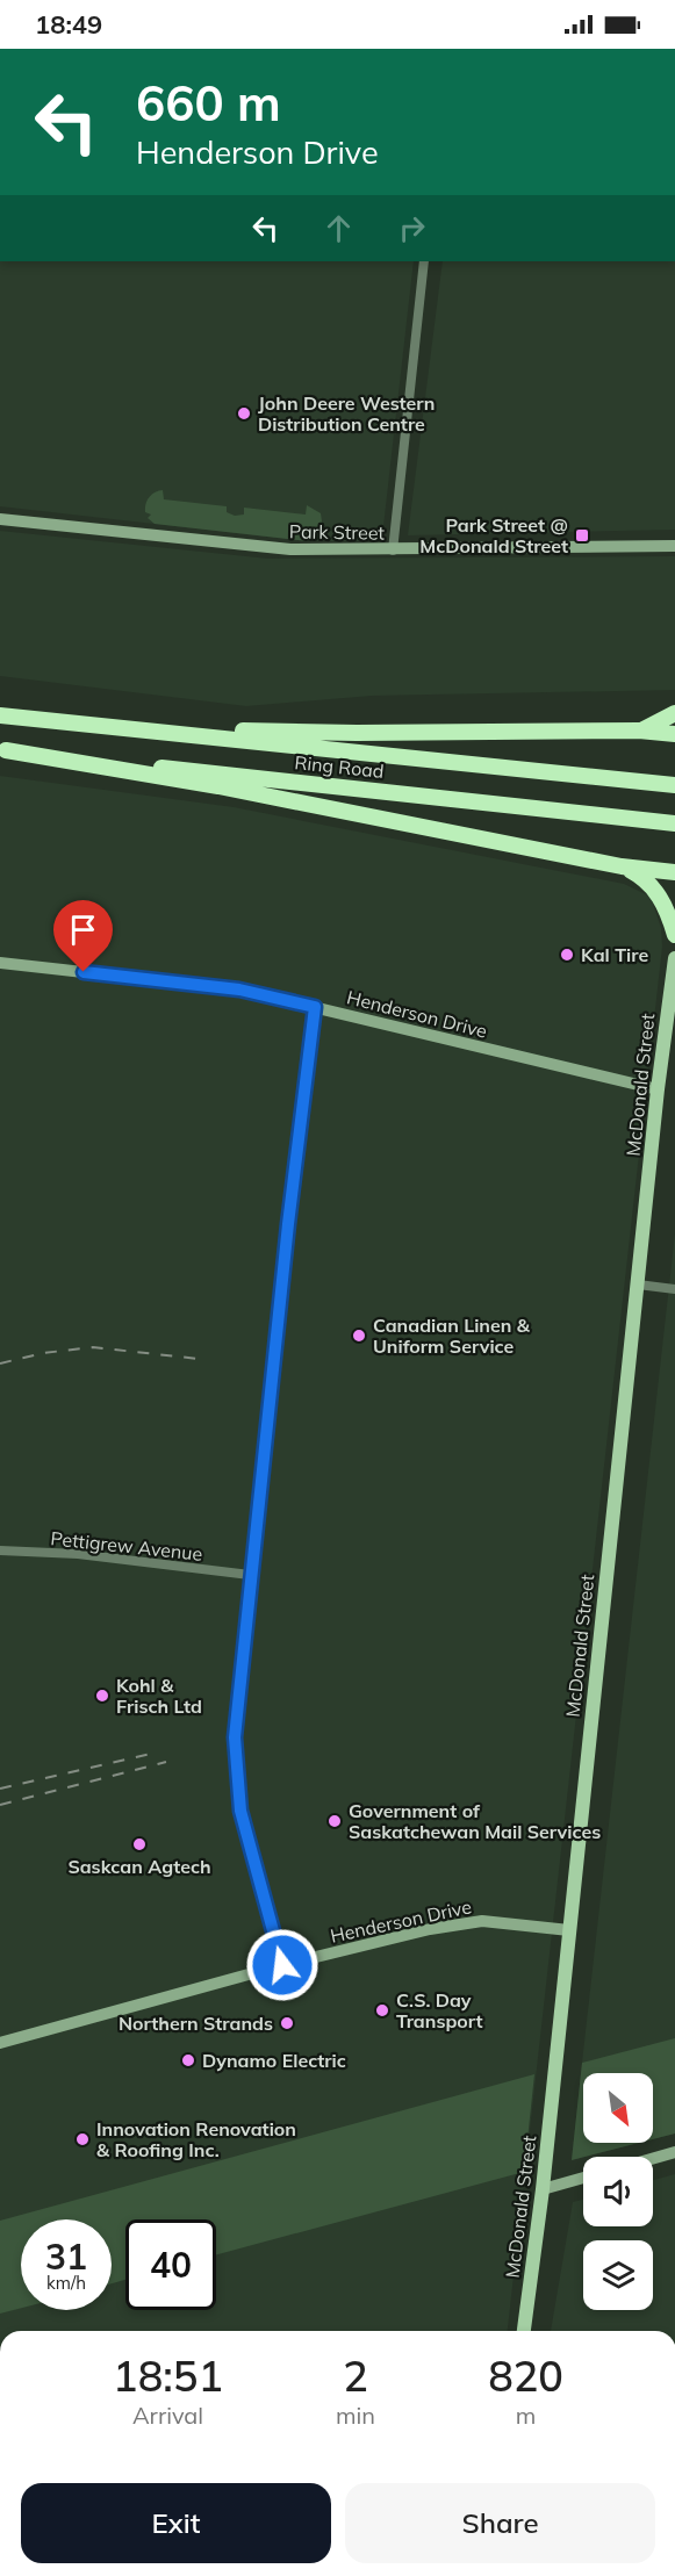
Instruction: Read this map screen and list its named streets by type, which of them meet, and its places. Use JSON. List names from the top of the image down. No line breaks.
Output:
{"streets":{"highway":["Ring Road"],"main road":["McDonald Street"],"street":["Park Street","Henderson Drive","Pettigrew Avenue"]},"crossings":[["Henderson Drive","McDonald Street"]],"places":{"other":["John Deere Western Distribution Centre","Kal Tire","Canadian Linen & Uniform Service","Kohl & Frisch Ltd","Government of Saskatchewan Mail Services","Saskcan Agtech","C.S. Day Transport","Northern Strands","Dynamo Electric","Innovation Renovation & Roofing Inc."],"transit":["Park Street @ McDonald Street"]},"north":"bottom right","page":{"status":"18:49","turn":["660 m","Henderson Drive"],"speed":"31 km/h","limit":"40","eta":["18:51","Arrival","2","min","820","m"],"buttons":["Exit","Share"]}}
